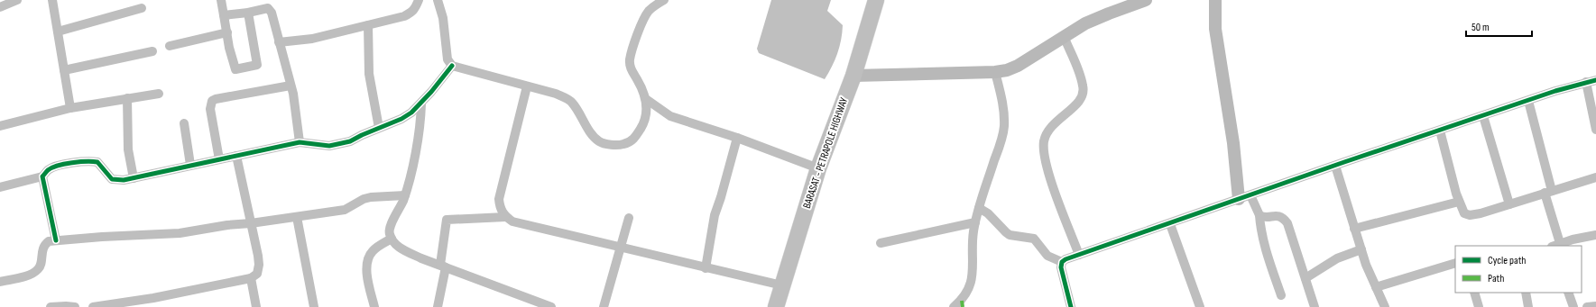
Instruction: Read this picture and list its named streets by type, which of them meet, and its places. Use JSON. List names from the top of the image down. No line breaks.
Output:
{"streets":{"highway":["BARASAT - PETRAPOLE HIGHWAY"]},"legend":["Cycle path","Path"],"scale_bar":"50 m"}
